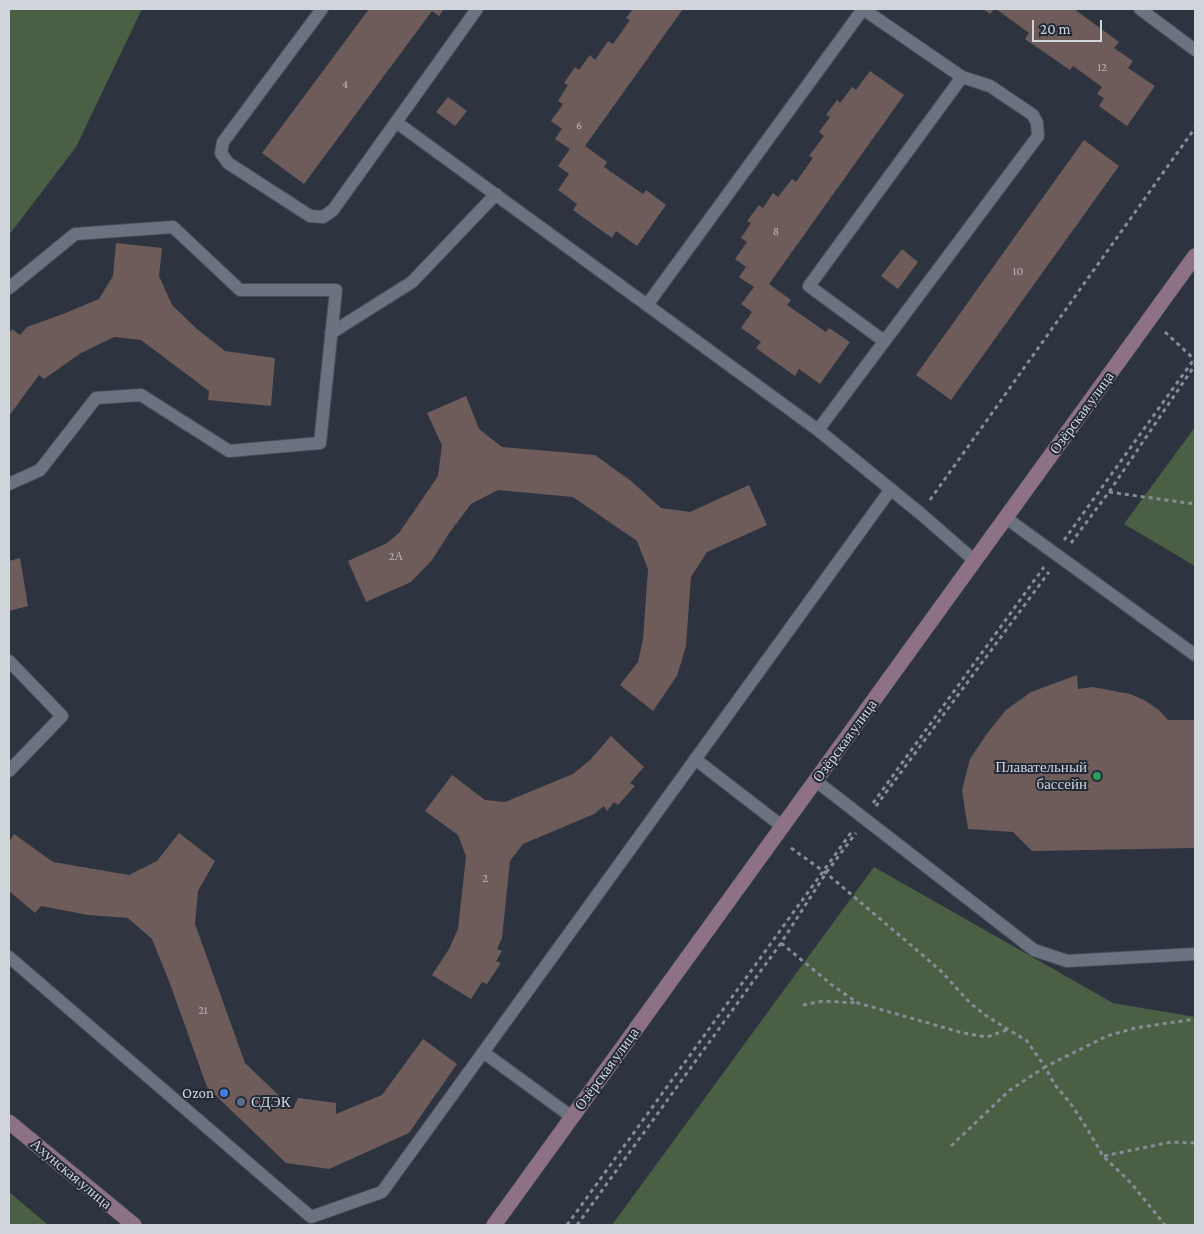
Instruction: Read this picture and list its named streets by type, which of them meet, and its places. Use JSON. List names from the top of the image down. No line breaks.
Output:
{"streets":{"main road":["Озёрская улица","Ахунская улица"]},"places":["Плавательный бассейн","Ozon","СДЭК"],"house_numbers":["12","4","6","8","10","2А","2","21"],"scale_bar":"20 m"}
